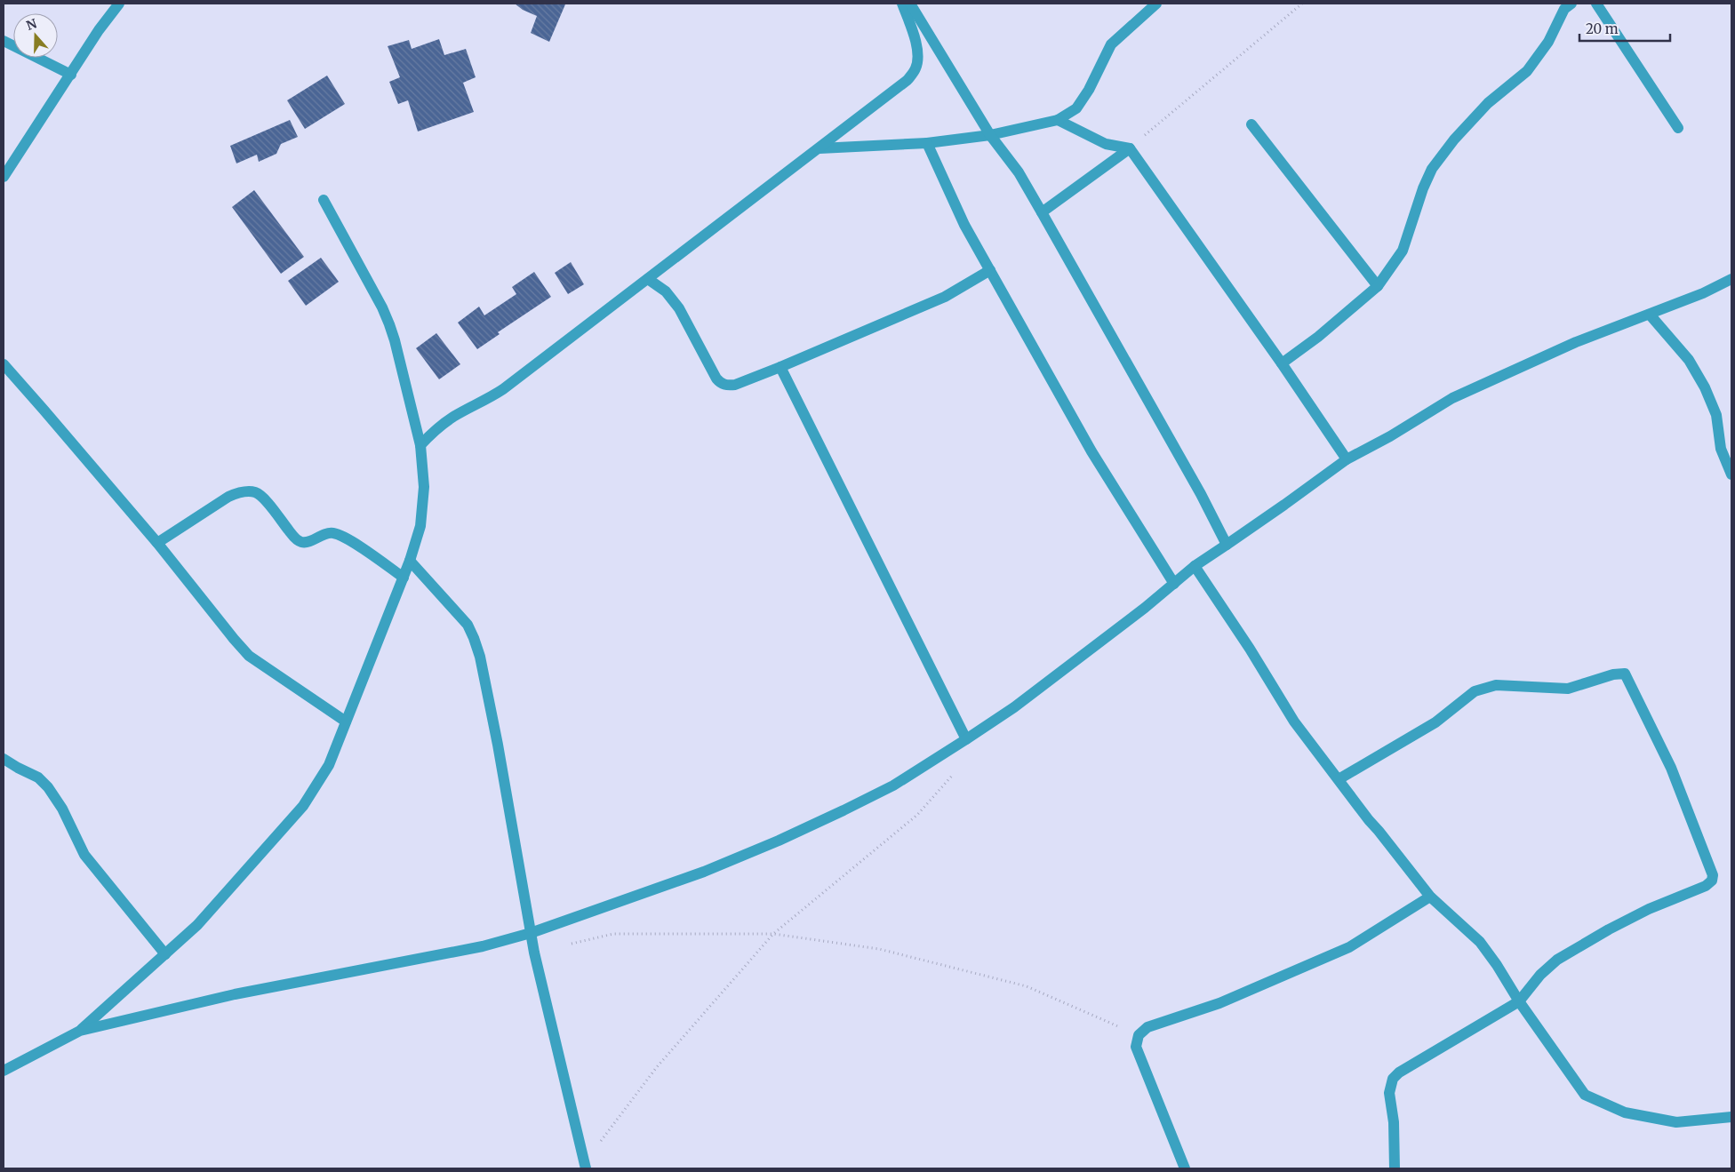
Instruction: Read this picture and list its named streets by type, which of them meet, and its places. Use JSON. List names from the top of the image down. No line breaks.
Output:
{"scale_bar":"20 m","north":"top"}
